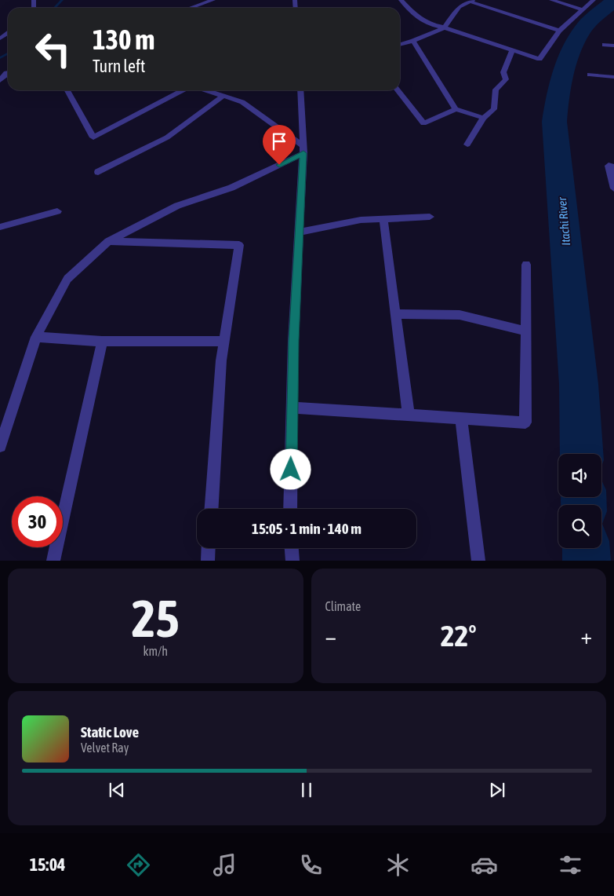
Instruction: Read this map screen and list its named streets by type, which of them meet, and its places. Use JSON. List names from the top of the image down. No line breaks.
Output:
{"water":["Itachi River"],"page":{"turn":["130 m","Turn left"],"limit":"30","trip":"15:05 · 1 min · 140 m","tile":[["25","km/h"],"Climate"],"heat":["−","22°","+"],"song":["Static Love","Velvet Ray"],"tabs":"15:04"}}
